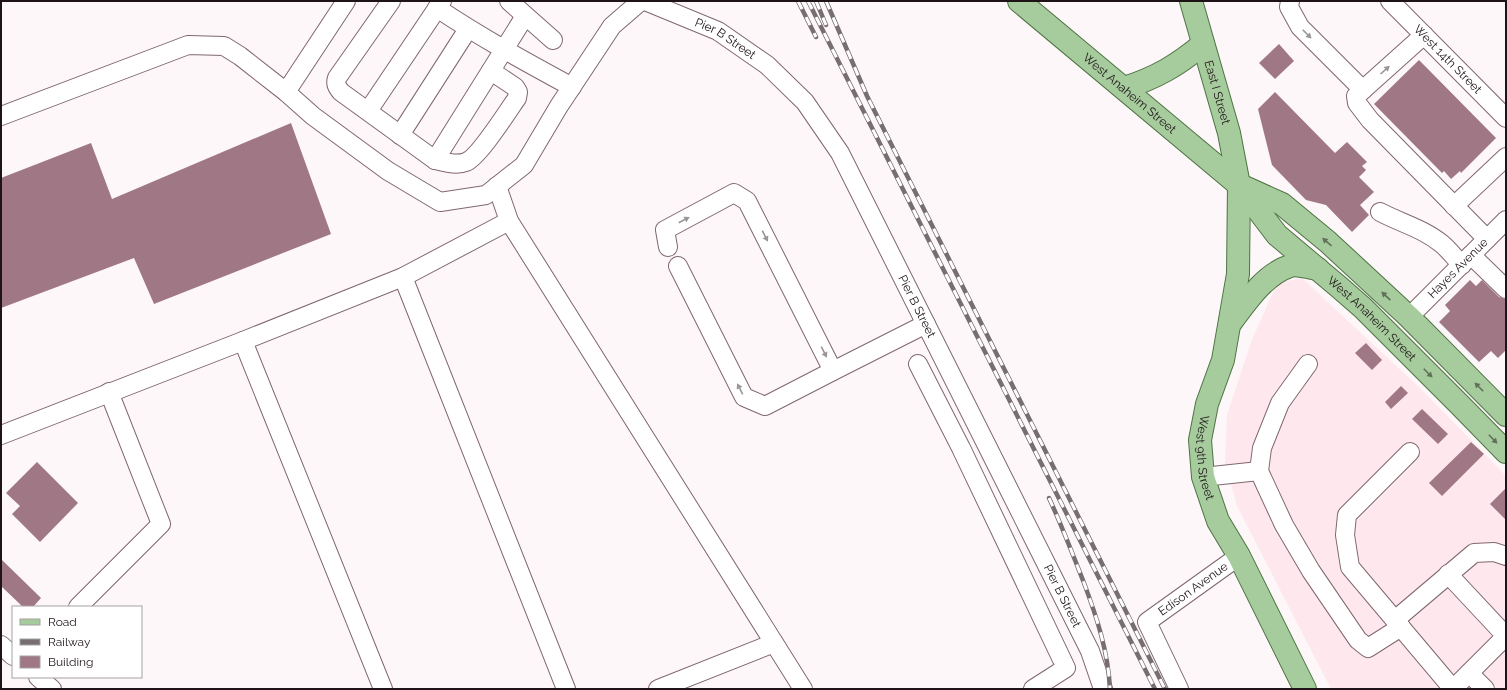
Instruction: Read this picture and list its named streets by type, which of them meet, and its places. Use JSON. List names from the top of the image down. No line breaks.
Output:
{"streets":{"main road":["East I Street","West Anaheim Street","West 9th Street"],"street":["Pier B Street","West 14th Street","Hayes Avenue","Edison Avenue"]},"crossings":[["East I Street","West Anaheim Street"],["East I Street","West 9th Street"],["West Anaheim Street","Hayes Avenue"],["West Anaheim Street","West 9th Street"],["West 9th Street","Edison Avenue"]],"legend":["Road","Railway","Building"]}
